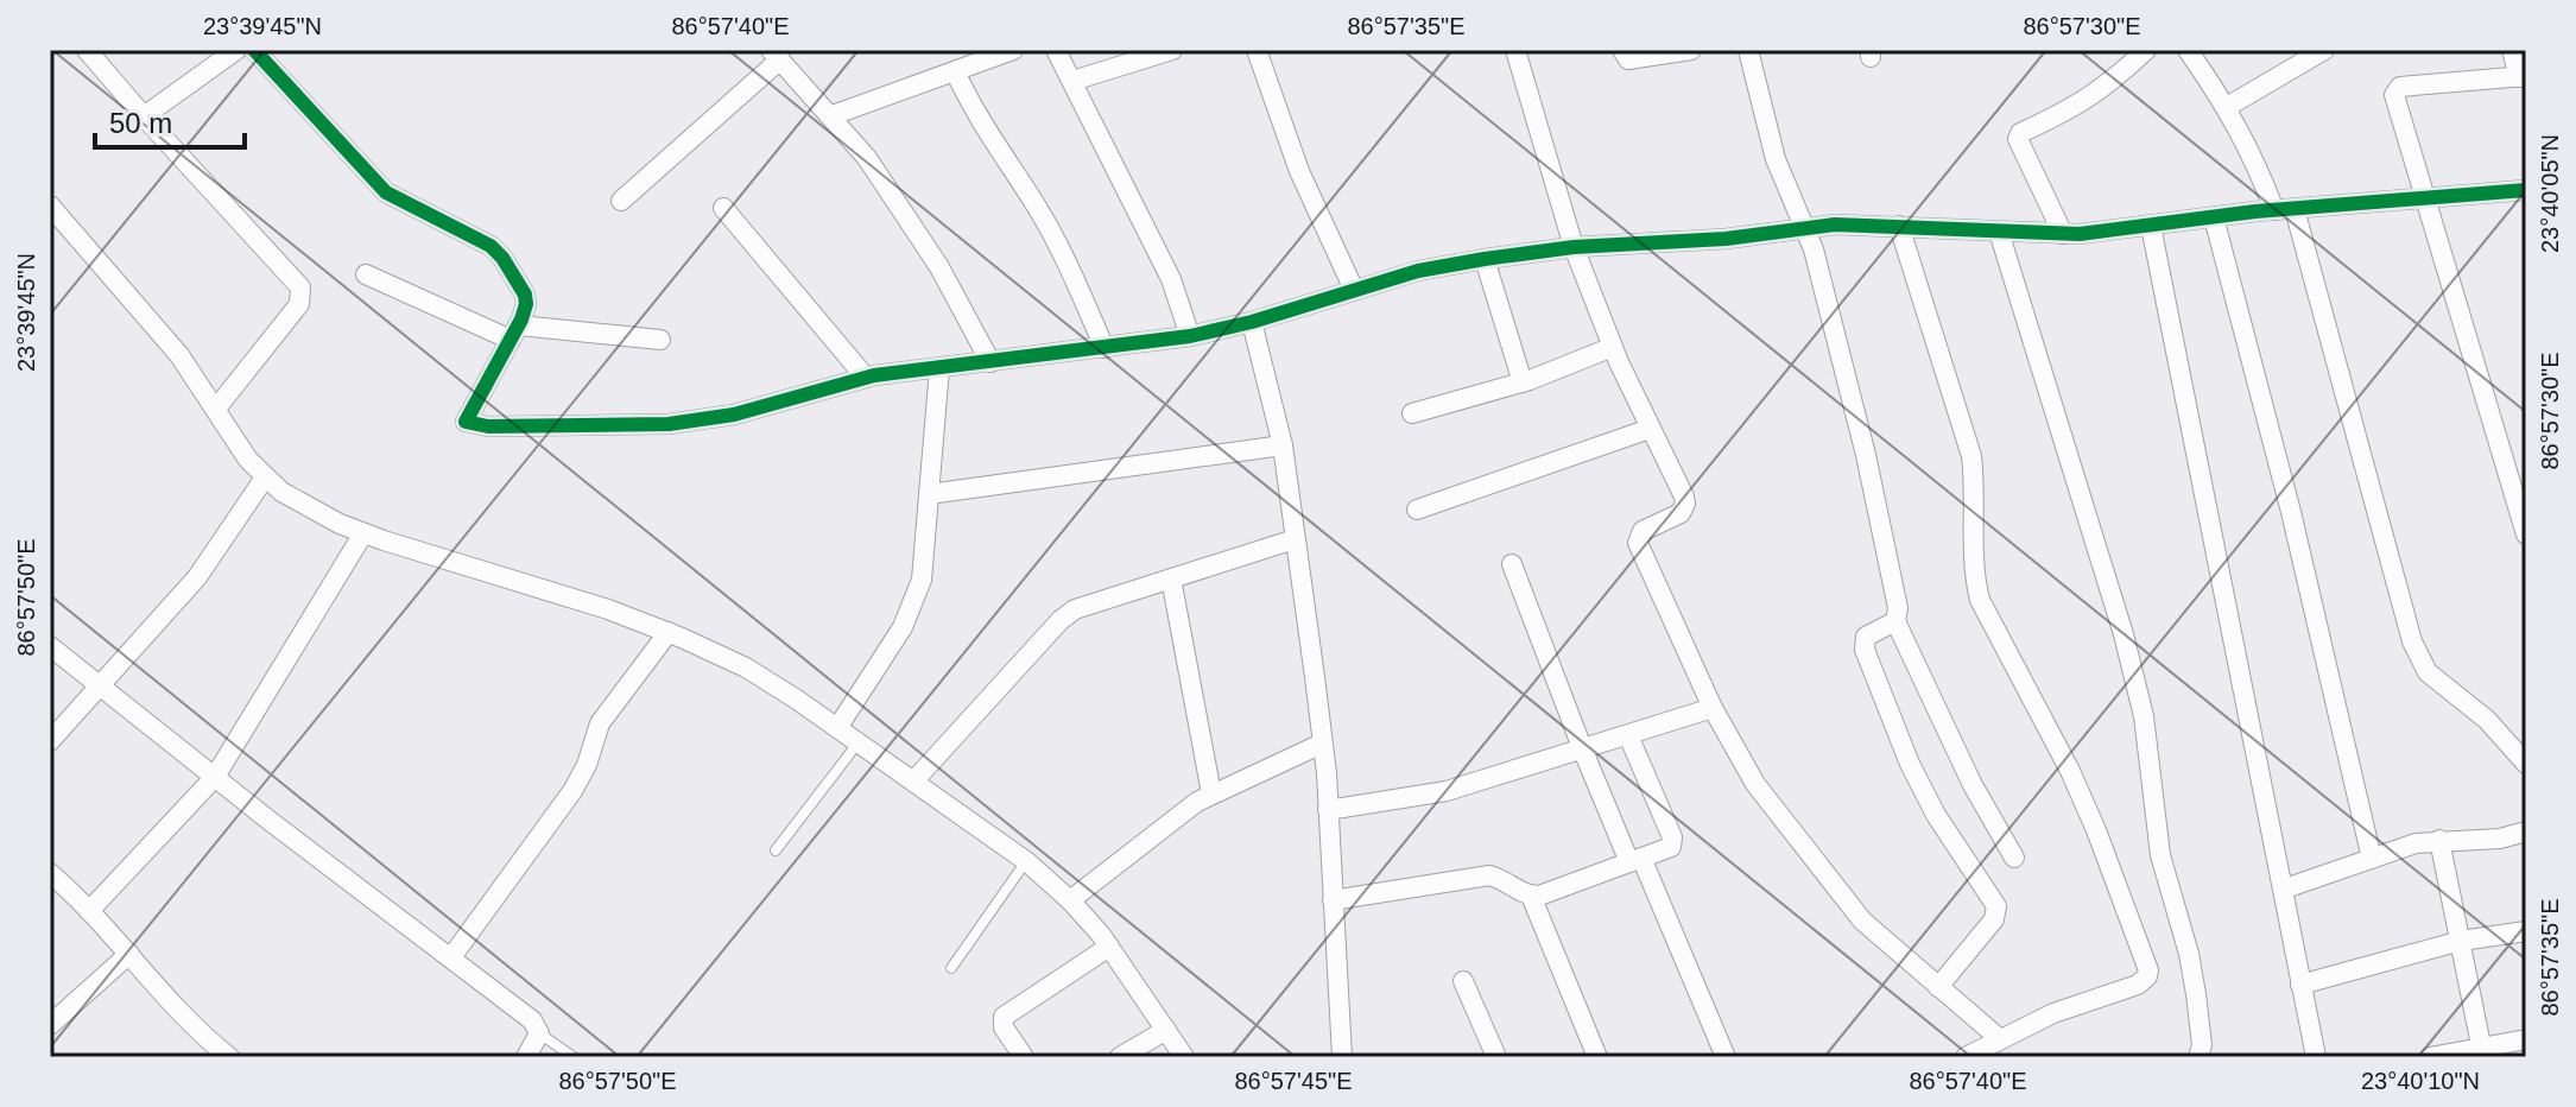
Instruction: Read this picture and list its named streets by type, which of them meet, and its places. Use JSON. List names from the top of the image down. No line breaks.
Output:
{"scale_bar":"50 m","coordinates":["23°39'45\"N","86°57'40\"E","86°57'35\"E","86°57'30\"E","23°40'05\"N","86°57'50\"E","86°57'45\"E","23°40'10\"N"]}
